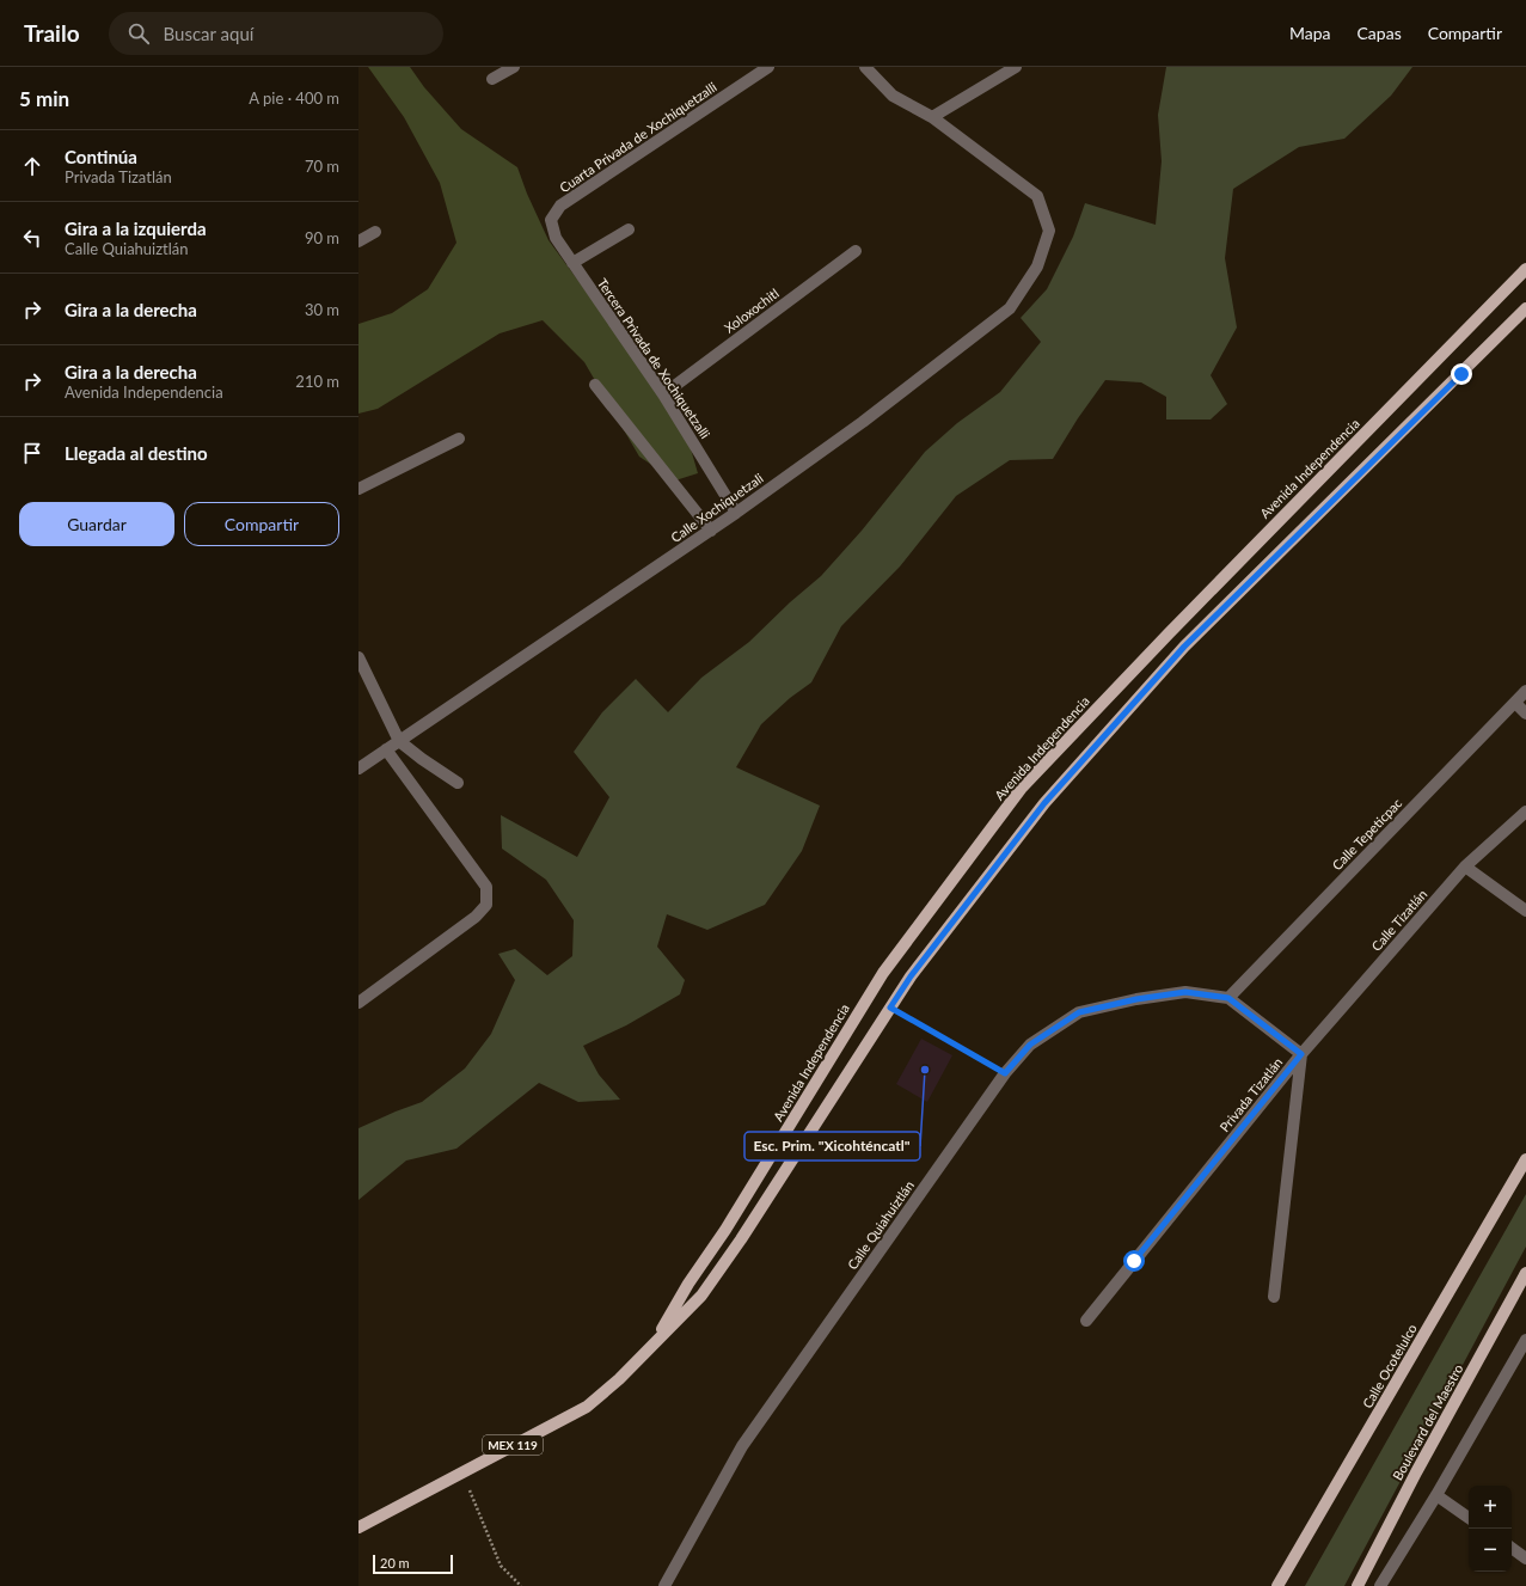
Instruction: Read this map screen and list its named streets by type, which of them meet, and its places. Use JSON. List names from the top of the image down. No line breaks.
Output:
{"streets":{"main road":["Avenida Independencia","Calle Ocotelulco","Boulevard del Maestro","MEX 119"],"street":["Cuarta Privada de Xochiquetzalli","Xoloxochitl","Tercera Privada de Xochiquetzalli","Calle Xochiquetzali","Calle Tepeticpac","Calle Tizatlán","Privada Tizatlán","Calle Quiahuiztlán"]},"crossings":[["Cuarta Privada de Xochiquetzalli","Tercera Privada de Xochiquetzalli"],["Xoloxochitl","Tercera Privada de Xochiquetzalli"],["Tercera Privada de Xochiquetzalli","Calle Xochiquetzali"],["Calle Tepeticpac","Calle Quiahuiztlán"],["Calle Tizatlán","Privada Tizatlán"],["Calle Tizatlán","Calle Quiahuiztlán"],["Privada Tizatlán","Calle Quiahuiztlán"]],"places":["Esc. Prim. \"Xicohténcatl\""],"scale_bar":"20 m","page":{"header":"Trailo","search":"Buscar aquí","nav":["Mapa","Capas","Compartir"],"heading":["5 min","A pie · 400 m"],"list":[["Continúa","Privada Tizatlán","70 m"],["Gira a la izquierda","Calle Quiahuiztlán","90 m"],["Gira a la derecha","30 m"],["Gira a la derecha","Avenida Independencia","210 m"],"Llegada al destino"],"buttons":["Guardar","Compartir"],"map_buttons":["+","−"],"scale":"20 m"}}
